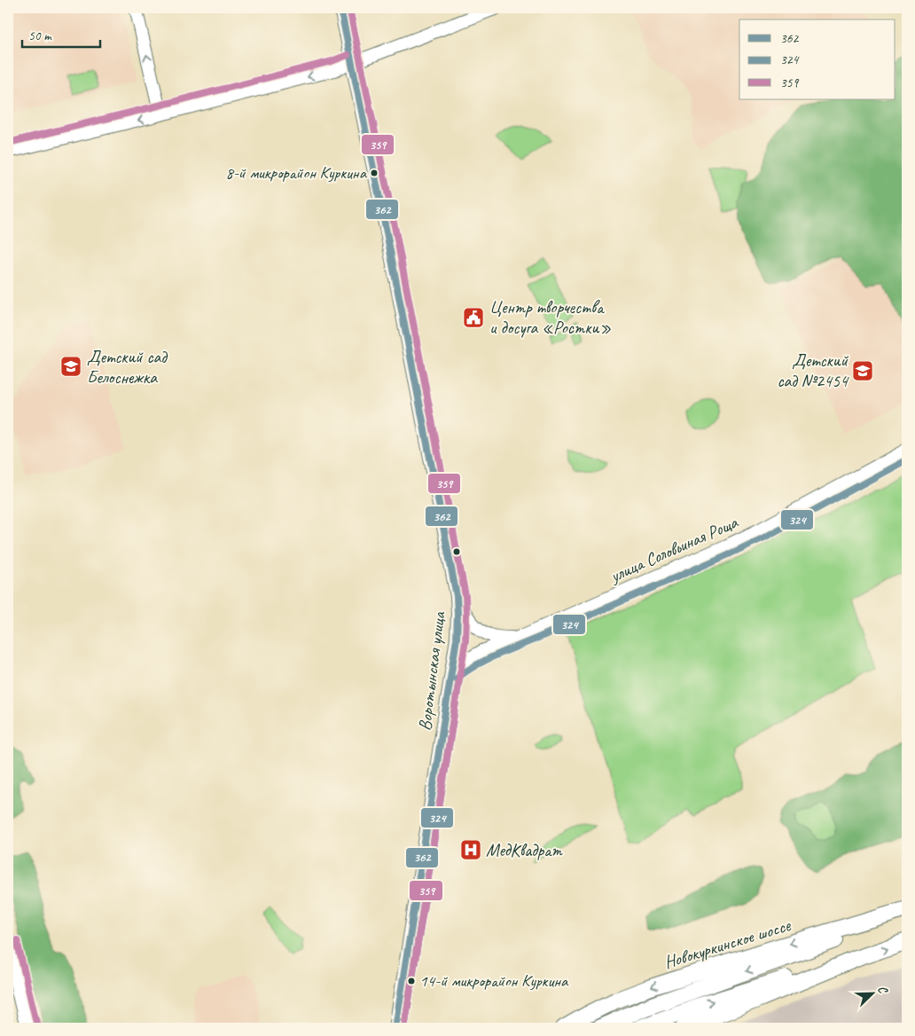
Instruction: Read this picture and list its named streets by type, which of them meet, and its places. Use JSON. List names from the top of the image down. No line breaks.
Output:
{"streets":{"main road":["Новокуркинское шоссе"],"street":["улица Соловьиная Роща","Воротынская улица"]},"crossings":[["улица Соловьиная Роща","Воротынская улица"]],"places":{"other":["8-й микрорайон Куркина","14-й микрорайон Куркина"],"public building":["Центр творчества и досуга «Ростки»"],"school or university":["Детский сад Белоснежка","Детский сад №2454"],"hospital":["МедКвадрат"]},"lines":["transit line 362","transit line 359","transit line 324"],"legend":["362","324","359"],"scale_bar":"50 m","north":"top right"}
